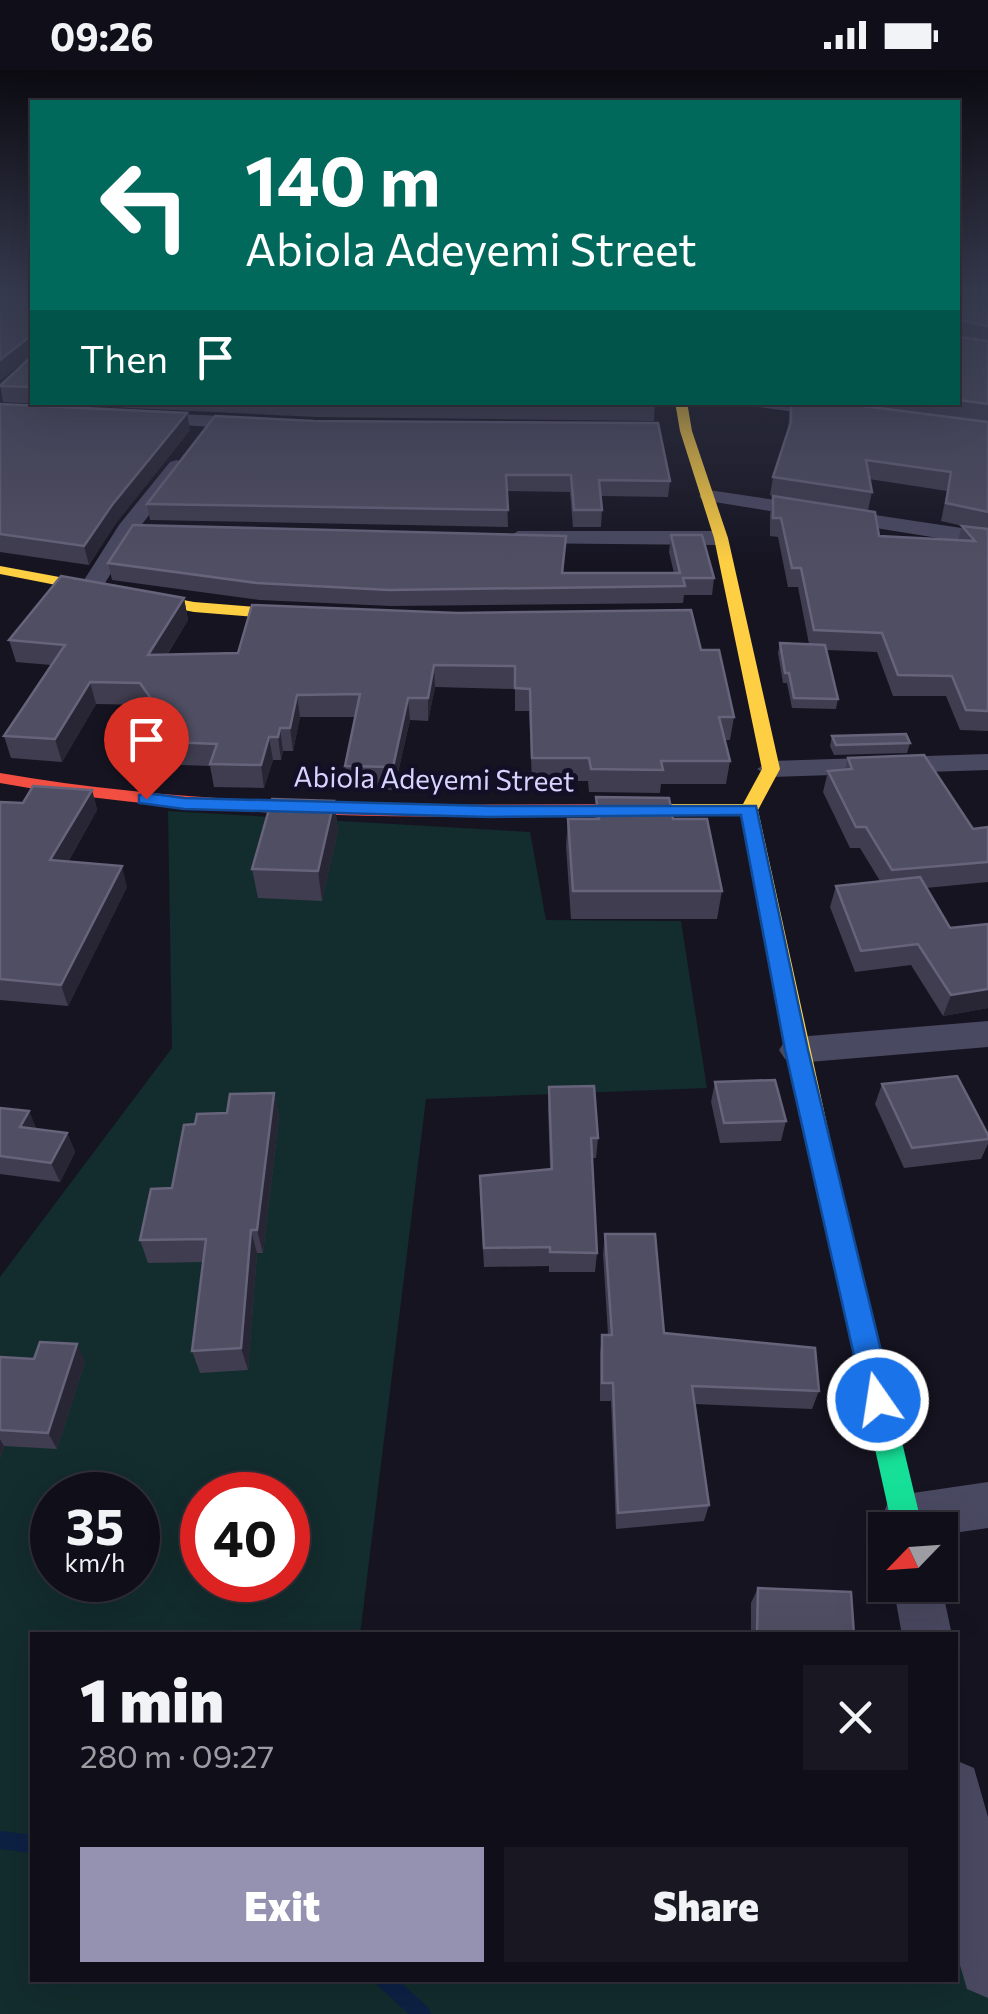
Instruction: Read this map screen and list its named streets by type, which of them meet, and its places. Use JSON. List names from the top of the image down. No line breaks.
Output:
{"streets":{"street":["Abiola Adeyemi Street"]},"north":"bottom left","page":{"status":"09:26","turn":["140 m","Abiola Adeyemi Street"],"then":"Then","speed":"35 km/h","limit":"40","heading":["1 min","280 m · 09:27"],"buttons":["Exit","Share"]}}
